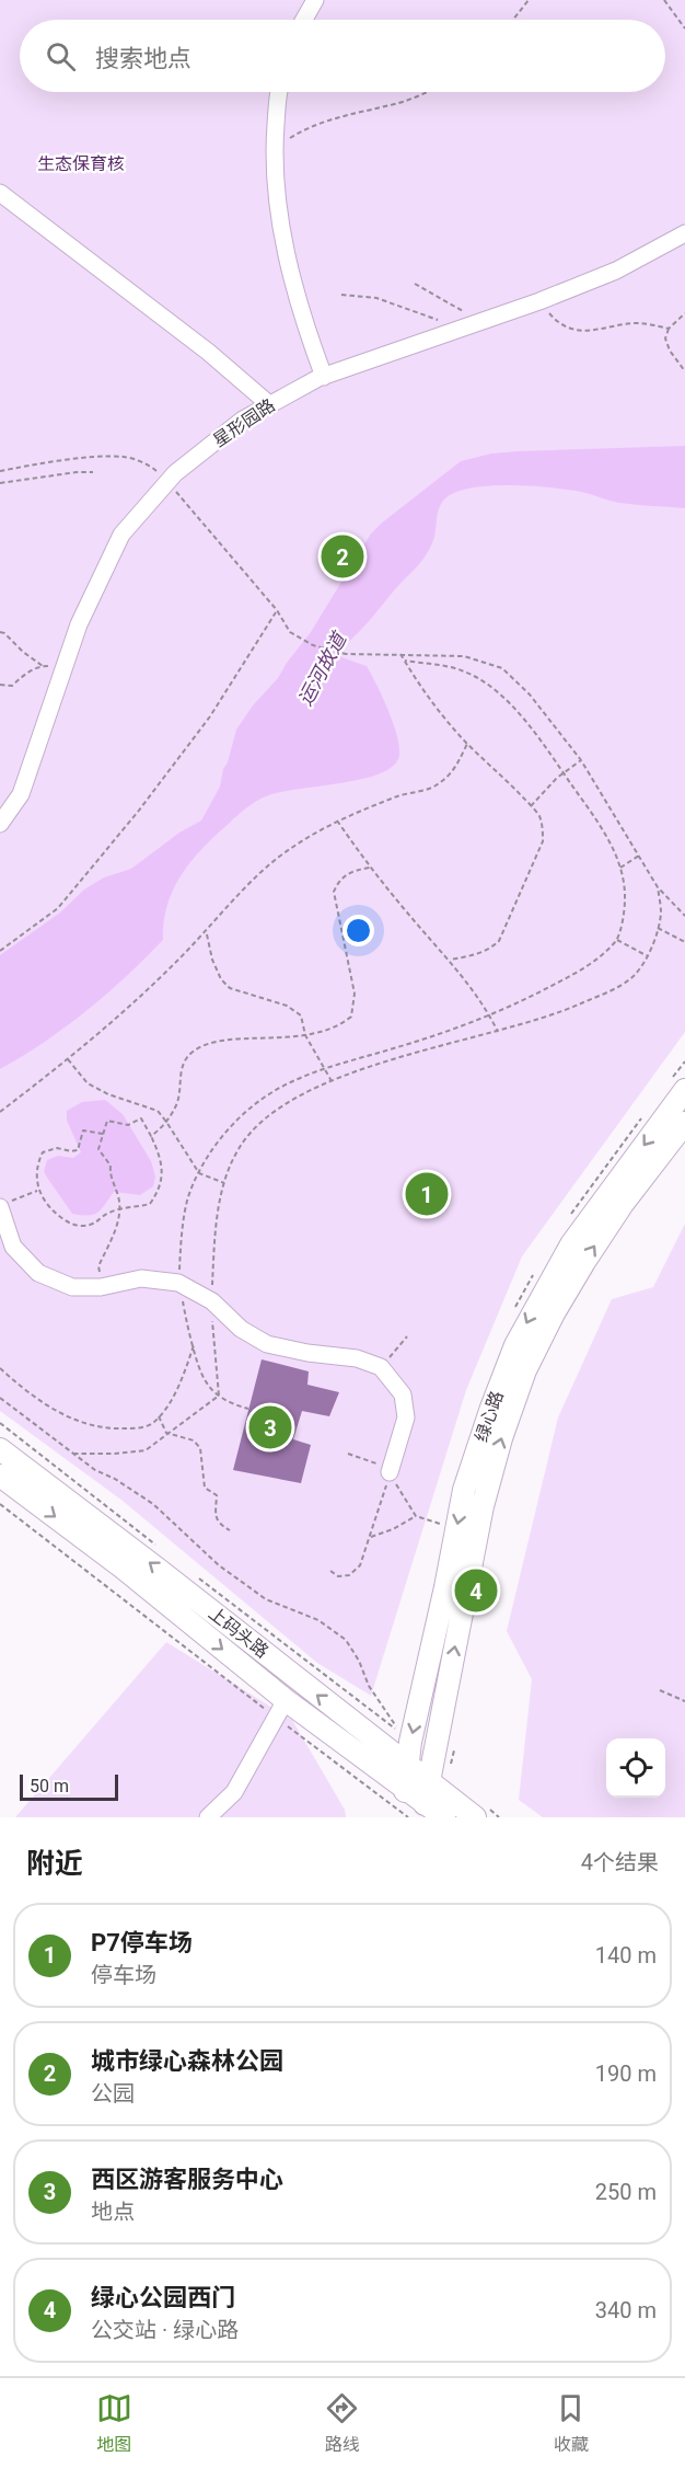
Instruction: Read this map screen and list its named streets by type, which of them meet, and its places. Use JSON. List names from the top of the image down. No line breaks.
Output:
{"streets":{"main road":["绿心路","上码头路"],"street":["星形园路"]},"crossings":[["绿心路","上码头路"]],"water":["运河故道"],"parks":["生态保育核"],"scale_bar":"50 m","page":{"search":"搜索地点","pins":["2","1","3","4"],"scale":"50 m","heading":["附近","4个结果"],"list":[{"mark":"1","name":"P7停车场","note":"停车场","value":"140 m"},{"mark":"2","name":"城市绿心森林公园","note":"公园","value":"190 m"},{"mark":"3","name":"西区游客服务中心","note":"地点","value":"250 m"},{"mark":"4","name":"绿心公园西门","note":"公交站 · 绿心路","value":"340 m"}],"nav":["地图","路线","收藏"]}}
